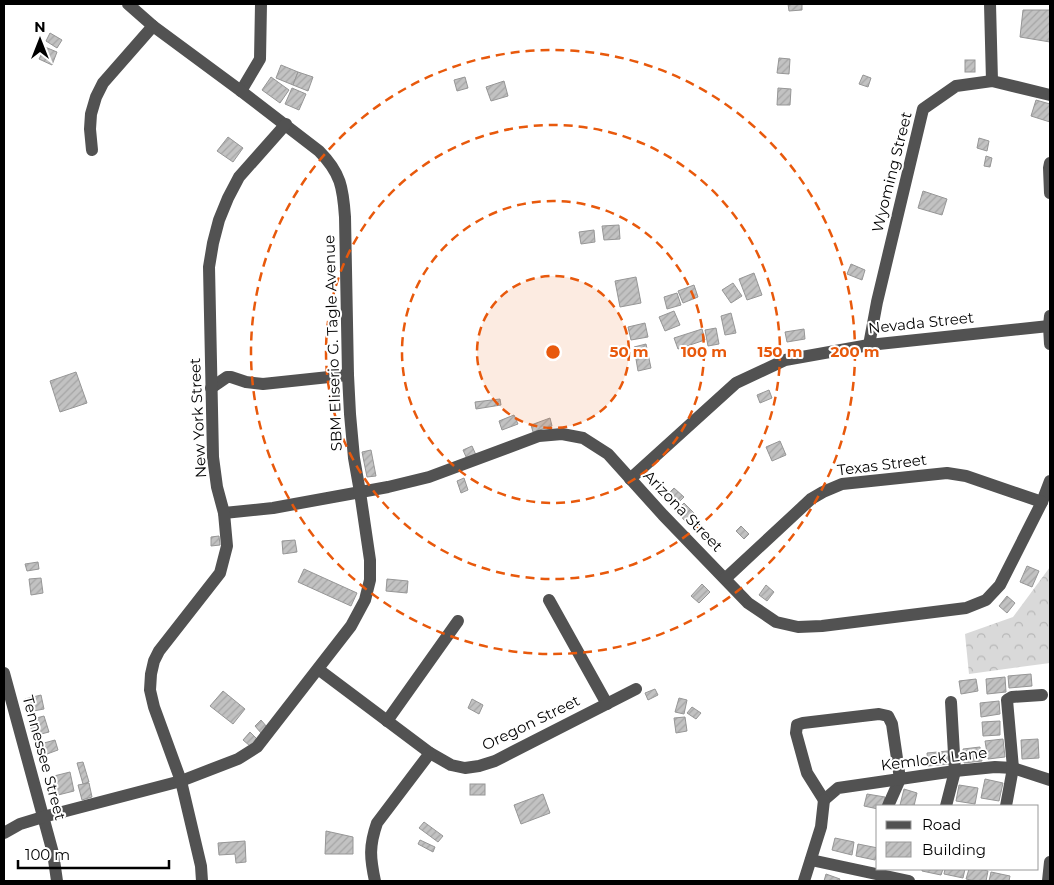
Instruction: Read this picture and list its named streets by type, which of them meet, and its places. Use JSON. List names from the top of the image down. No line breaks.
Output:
{"streets":{"street":["Wyoming Street","Nevada Street","SBM Eliserio G. Tagle Avenue","New York Street","Texas Street","Arizona Street","Oregon Street","Tennessee Street","Kemlock Lane"]},"crossings":[["Wyoming Street","Nevada Street"],["Nevada Street","Arizona Street"],["SBM Eliserio G. Tagle Avenue","New York Street"],["SBM Eliserio G. Tagle Avenue","Arizona Street"],["SBM Eliserio G. Tagle Avenue","Oregon Street"],["SBM Eliserio G. Tagle Avenue","Tennessee Street"],["New York Street","Arizona Street"],["Texas Street","Arizona Street"]],"legend":["Road","Building"],"scale_bar":"100 m","north":"top","rings":["50 m","100 m","150 m","200 m"]}
